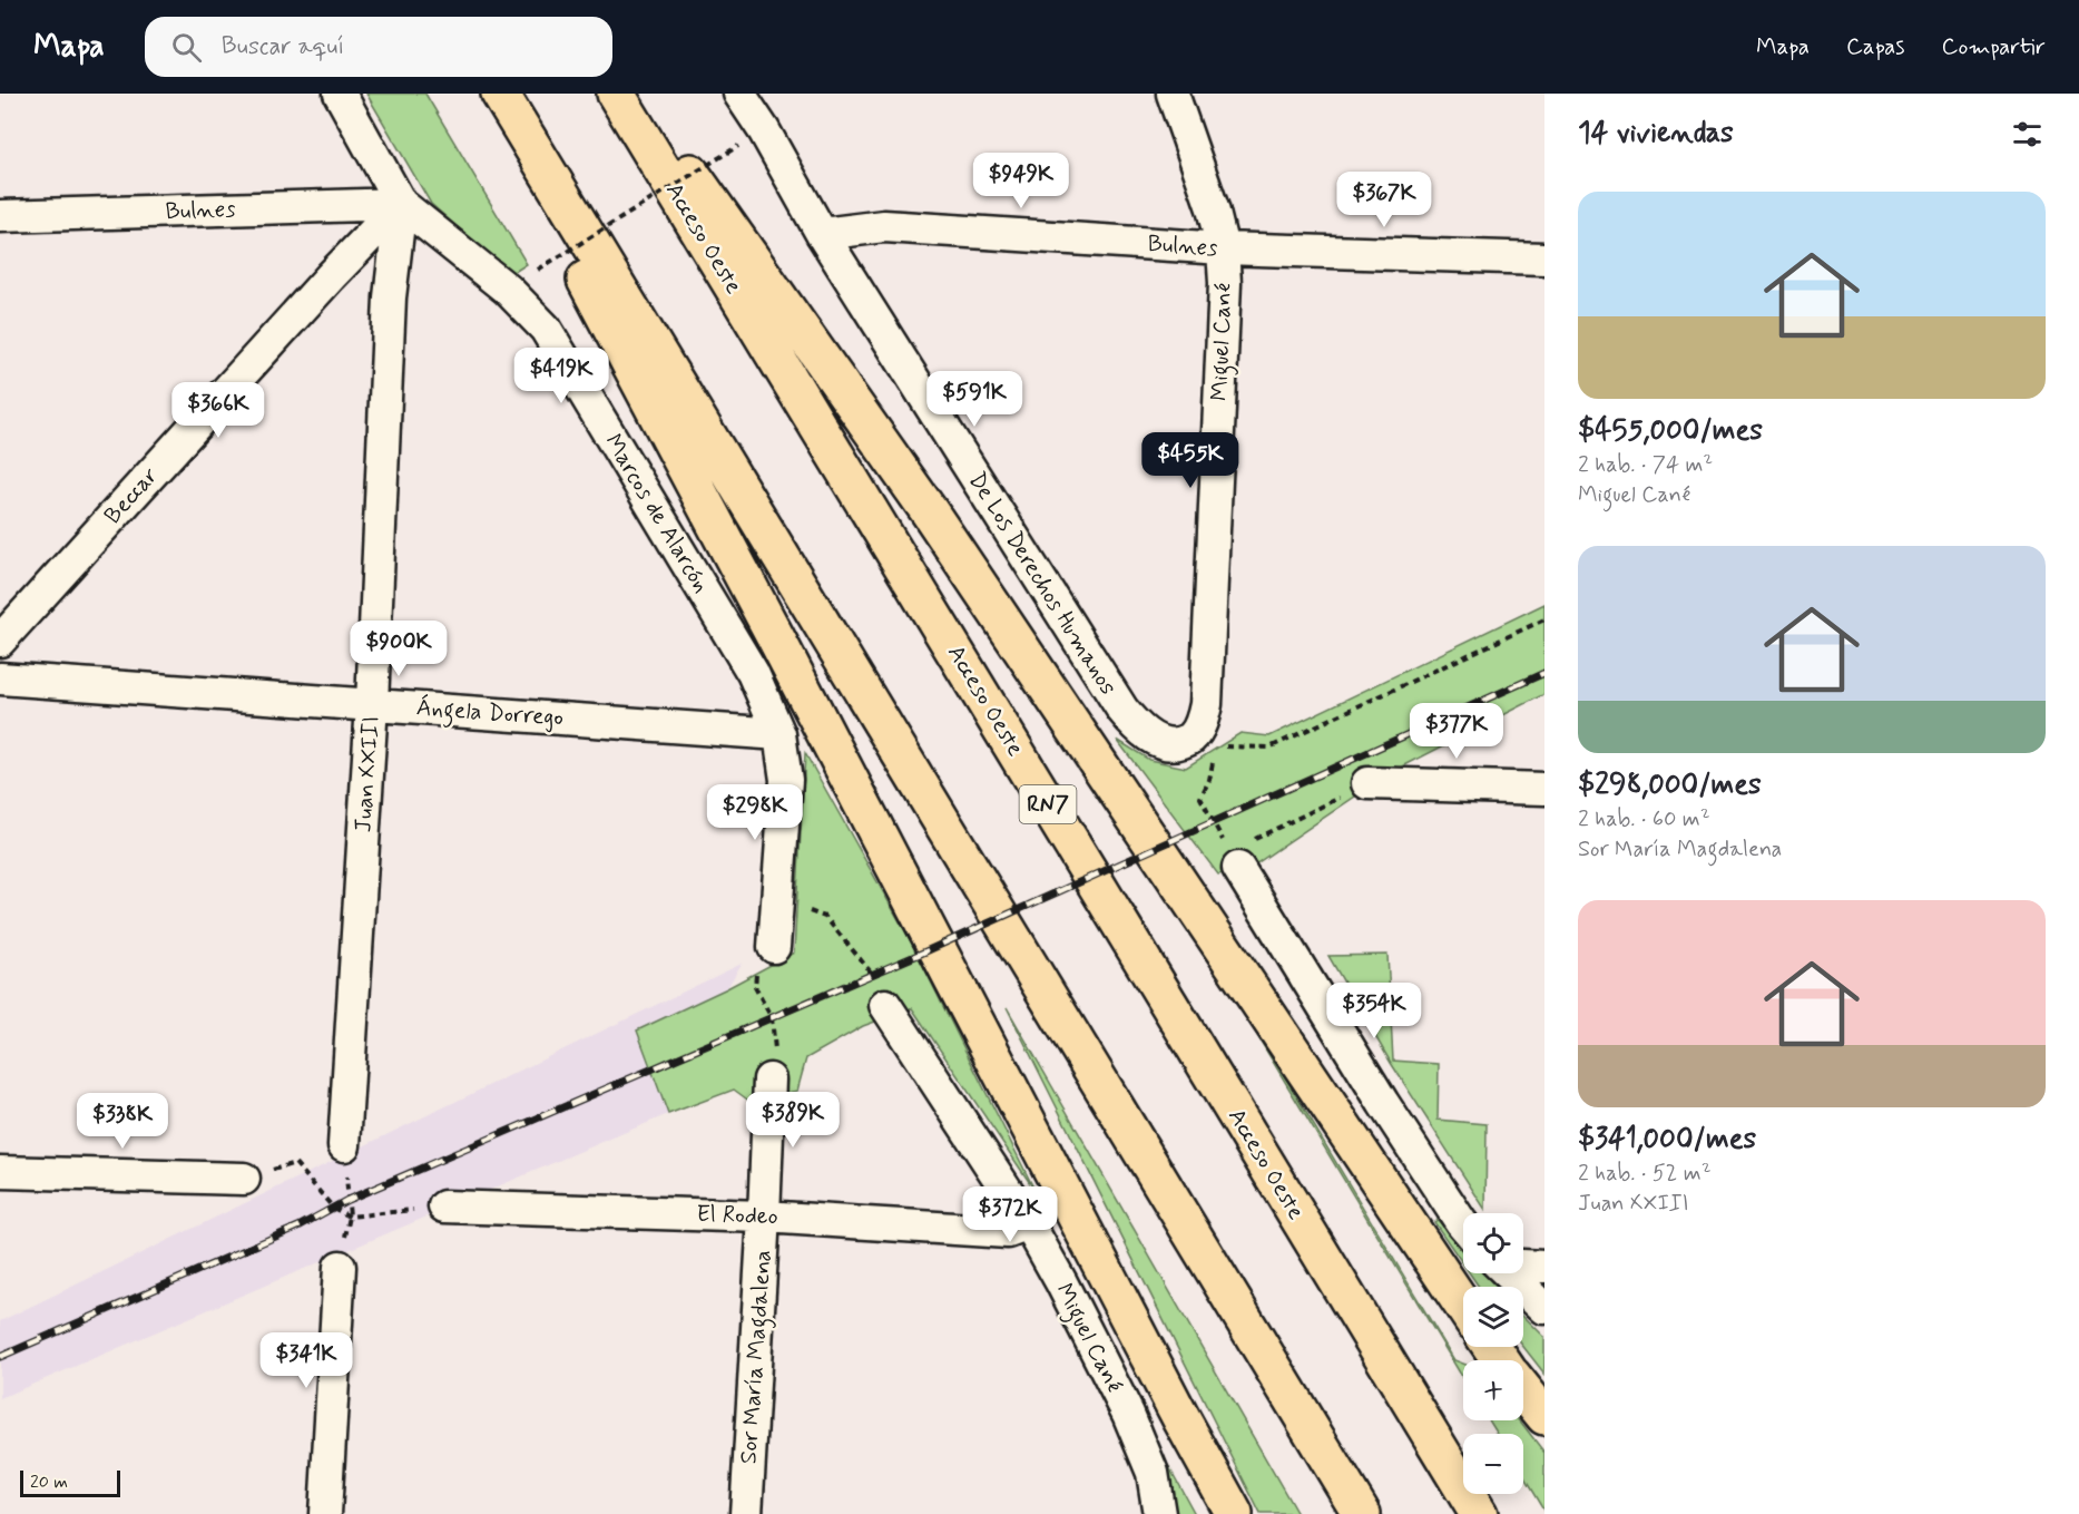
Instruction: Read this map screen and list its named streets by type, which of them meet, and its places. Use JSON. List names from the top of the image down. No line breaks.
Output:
{"streets":{"highway":["Acceso Oeste","RN7"],"street":["Bulnes","Miguel Cané","Beccar","Marcos de Alarcón","De Los Derechos Humanos","Ángela Dorrego","Juan XXIII","El Rodeo","Sor María Magdalena"]},"crossings":[["Bulnes","Miguel Cané"],["Bulnes","Beccar"],["Bulnes","Marcos de Alarcón"],["Bulnes","De Los Derechos Humanos"],["Bulnes","Juan XXIII"],["Miguel Cané","De Los Derechos Humanos"],["Miguel Cané","El Rodeo"],["Beccar","Marcos de Alarcón"],["Beccar","Juan XXIII"],["Marcos de Alarcón","Ángela Dorrego"],["Marcos de Alarcón","Juan XXIII"],["Ángela Dorrego","Juan XXIII"],["El Rodeo","Sor María Magdalena"]],"scale_bar":"20 m","page":{"header":"Mapa","search":"Buscar aquí","nav":["Mapa","Capas","Compartir"],"heading":"14 viviendas","price":["$949K","$367K","$419K","$591K","$366K","$455K","$900K","$377K","$298K","$354K","$389K","$338K","$372K","$341K"],"list":[{"name":"$455,000/mes","note":"2 hab. · 74 m² · Miguel Cané"},{"name":"$298,000/mes","note":"2 hab. · 60 m² · Sor María Magdalena"},{"name":"$341,000/mes","note":"2 hab. · 52 m² · Juan XXIII"}],"map_buttons":["+","−"],"scale":"20 m"}}
